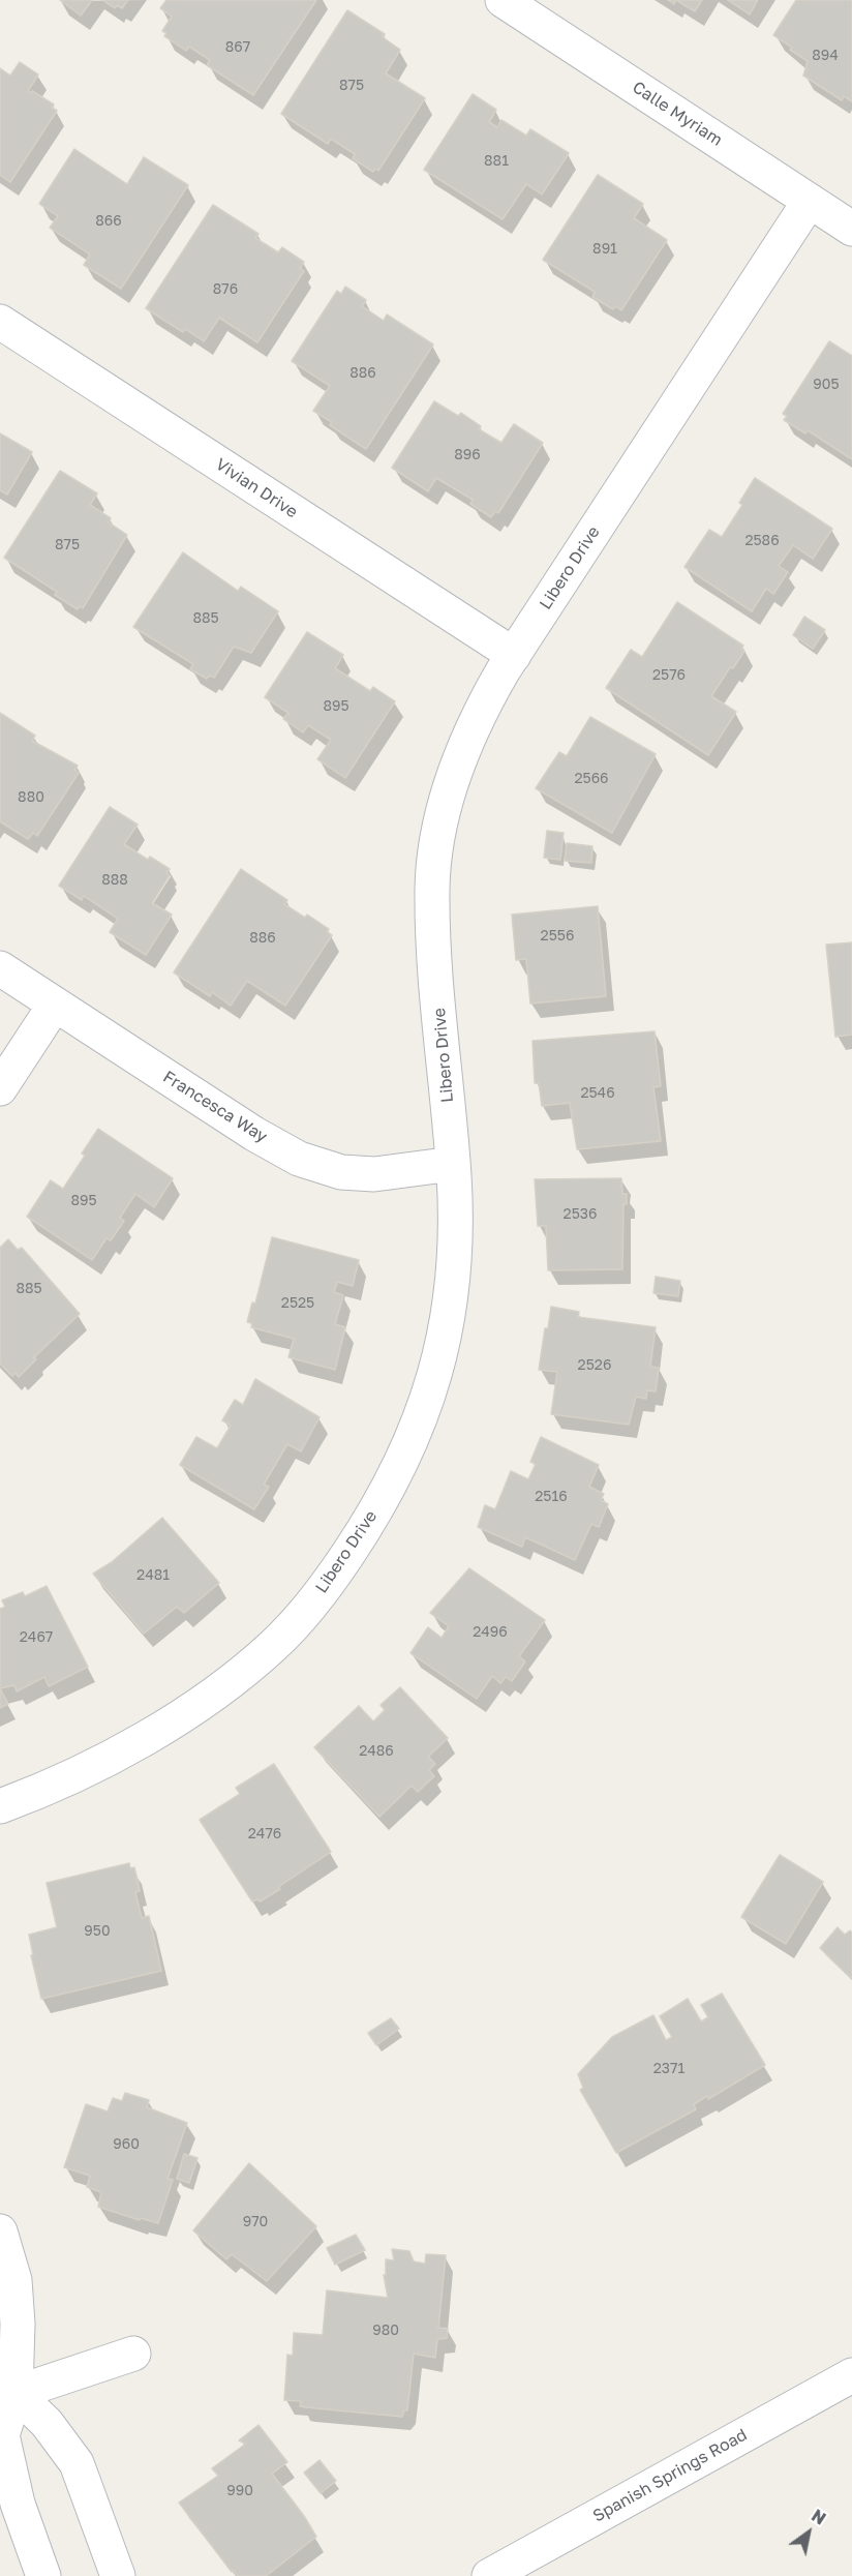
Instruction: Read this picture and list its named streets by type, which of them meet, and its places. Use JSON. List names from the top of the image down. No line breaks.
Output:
{"streets":{"street":["Calle Myriam","Vivian Drive","Libero Drive","Francesca Way","Spanish Springs Road"]},"crossings":[["Calle Myriam","Libero Drive"],["Vivian Drive","Libero Drive"],["Libero Drive","Francesca Way"]],"house_numbers":["867","894","875","881","866","891","876","886","905","896","2586","875","885","2576","895","2566","880","888","2556","886","2546","895","2536","885","2525","2526","2516","2481","2496","2467","2486","2476","950","2371","960","970","980","990"],"north":"top right"}
